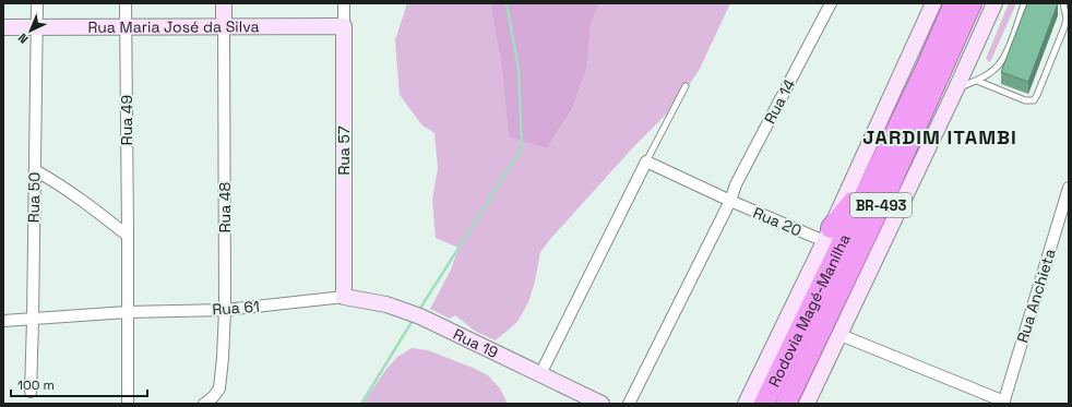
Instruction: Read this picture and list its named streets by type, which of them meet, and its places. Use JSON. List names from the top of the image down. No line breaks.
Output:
{"streets":{"highway":["BR-493","Rodovia Magé-Manilha"],"street":["Rua Maria José da Silva","Rua 14","Rua 49","Rua 57","Rua 50","Rua 48","Rua 20","Rua Anchieta","Rua 61","Rua 19"]},"crossings":[["Rua Maria José da Silva","Rua 49"],["Rua Maria José da Silva","Rua 57"],["Rua Maria José da Silva","Rua 50"],["Rua Maria José da Silva","Rua 48"],["Rua 14","Rua 20"],["Rua 57","Rua 61"],["Rua 57","Rua 19"],["Rua 50","Rua 61"],["Rua 48","Rua 61"],["Rua 61","Rua 19"]],"districts":["JARDIM ITAMBI"],"scale_bar":"100 m","north":"bottom left"}
